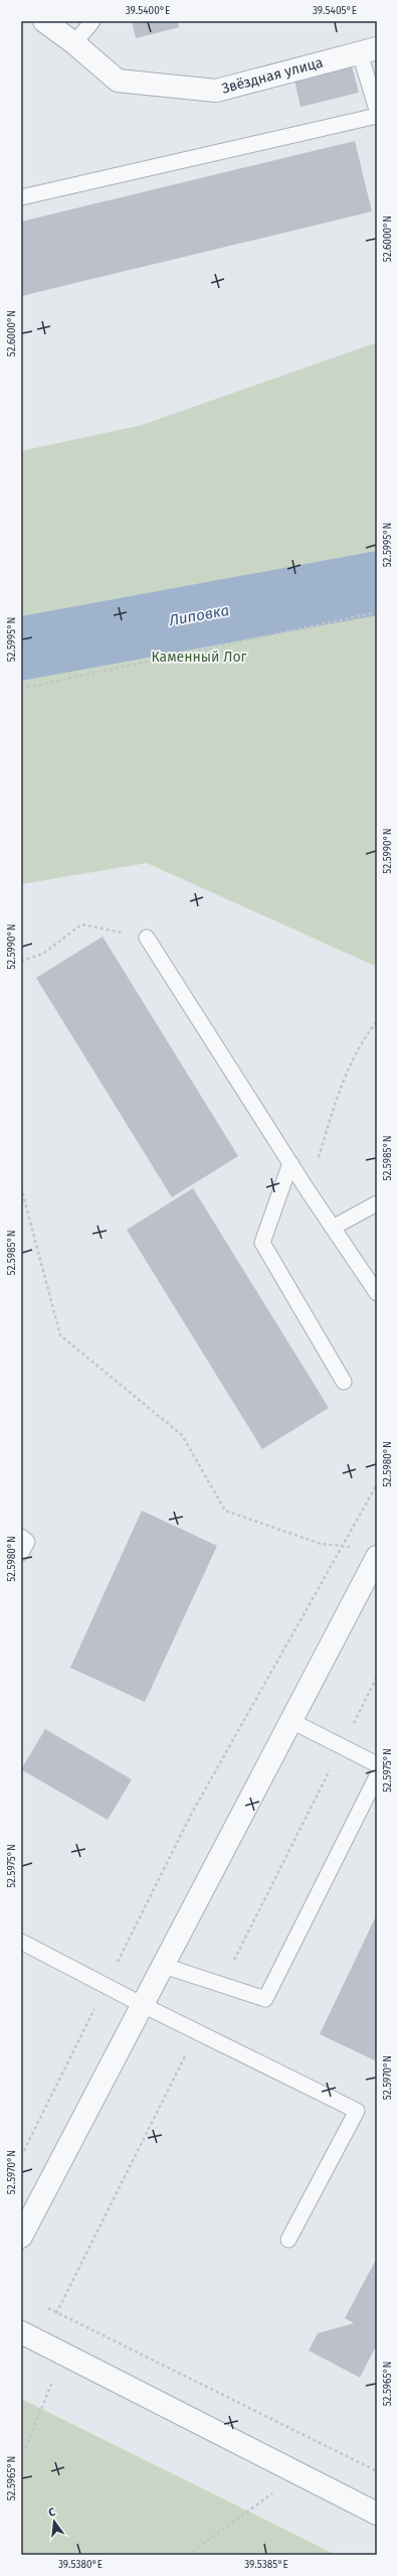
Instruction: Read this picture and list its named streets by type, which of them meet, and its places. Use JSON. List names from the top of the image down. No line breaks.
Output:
{"streets":{"street":["Звёздная улица"]},"water":["Липовка"],"parks":["Каменный Лог"],"north":"top","coordinates":["39.5400°E","39.5405°E","52.6000°N","52.5995°N","52.5990°N","52.5985°N","52.5980°N","52.5975°N","52.5970°N","52.5965°N","39.5380°E","39.5385°E"]}
